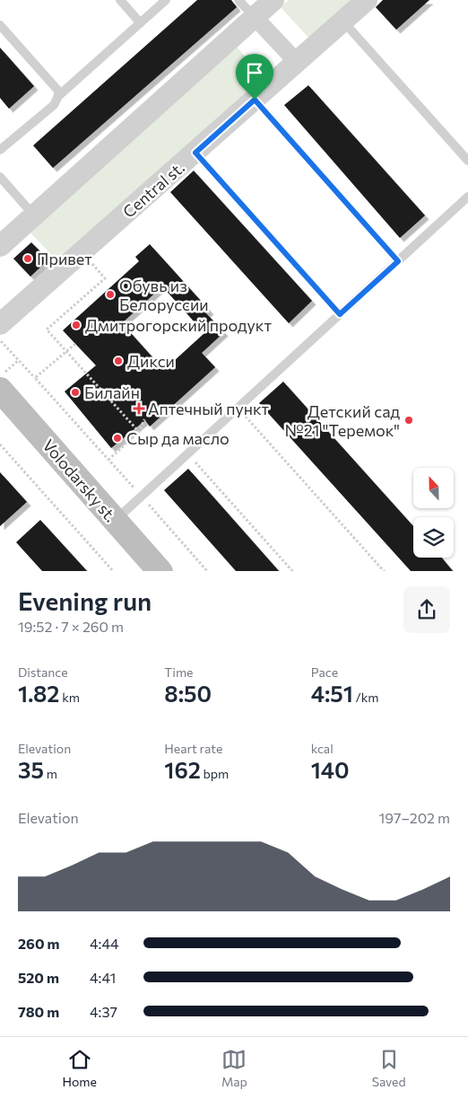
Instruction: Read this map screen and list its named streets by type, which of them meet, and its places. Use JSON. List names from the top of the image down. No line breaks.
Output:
{"streets":{"main road":["Volodarsky st."],"street":["Central st."]},"places":{"other":["Привет","Обувь из Белоруссии","Дмитрогорский продукт","Дикси","Билайн","Детский сад №21 \"Теремок\"","Сыр да масло"],"health":["Аптечный пункт"]},"north":"top","page":{"heading":["Evening run","19:52 · 7 × 260 m"],"stats":[["Distance","1.82 km"],["Time","8:50"],["Pace","4:51 /km"],["Elevation","35 m"],["Heart rate","162 bpm"],["kcal","140"]],"chart":["Elevation","197–202 m"],"list":[{"name":"260 m","note":"4:44"},{"name":"520 m","note":"4:41"},{"name":"780 m","note":"4:37"}],"tabs":["Home","Map","Saved"]}}
